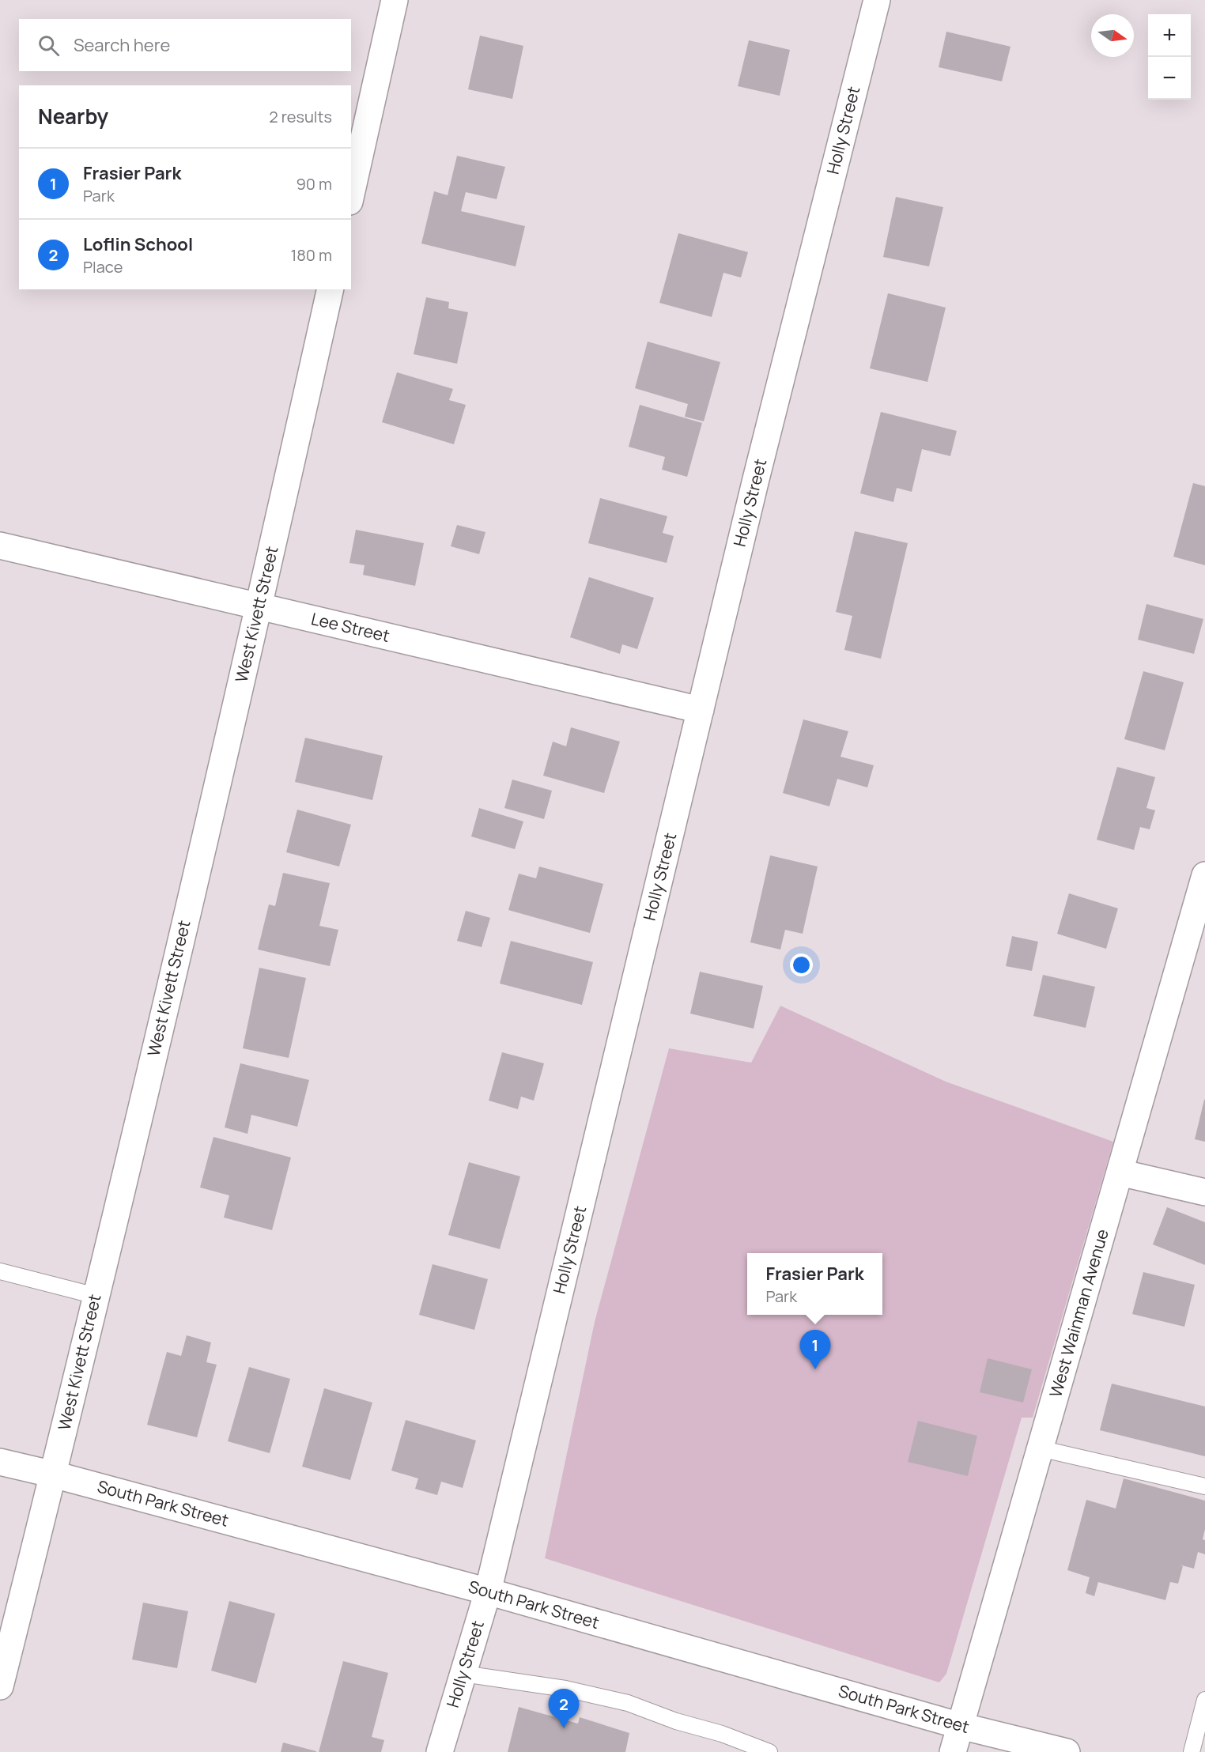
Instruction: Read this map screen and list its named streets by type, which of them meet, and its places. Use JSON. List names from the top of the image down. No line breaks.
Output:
{"streets":{"street":["Holly Street","West Kivett Street","Lee Street","West Wainman Avenue","South Park Street"]},"crossings":[["Holly Street","Lee Street"],["Holly Street","South Park Street"],["West Kivett Street","Lee Street"],["West Kivett Street","South Park Street"],["West Wainman Avenue","South Park Street"]],"north":"right","page":{"map_buttons":["+","−"],"search":"Search here","heading":["Nearby","2 results"],"list":[{"mark":"1","name":"Frasier Park","note":"Park","value":"90 m"},{"mark":"2","name":"Loflin School","note":"Place","value":"180 m"}],"popup":["Frasier Park","Park"],"pins":["1","2"]}}
